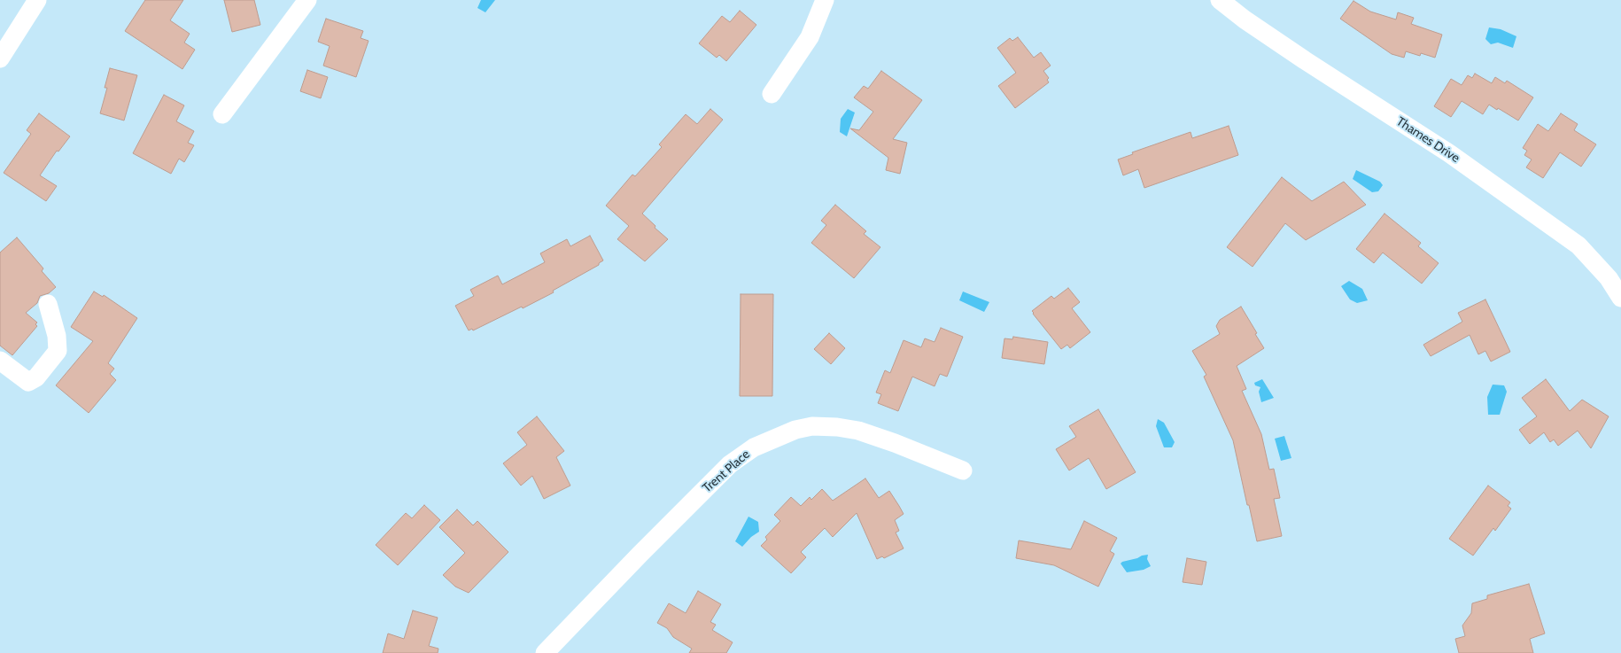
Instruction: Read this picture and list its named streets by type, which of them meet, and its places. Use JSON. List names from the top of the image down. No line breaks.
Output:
{"streets":{"street":["Thames Drive","Trent Place"]}}
